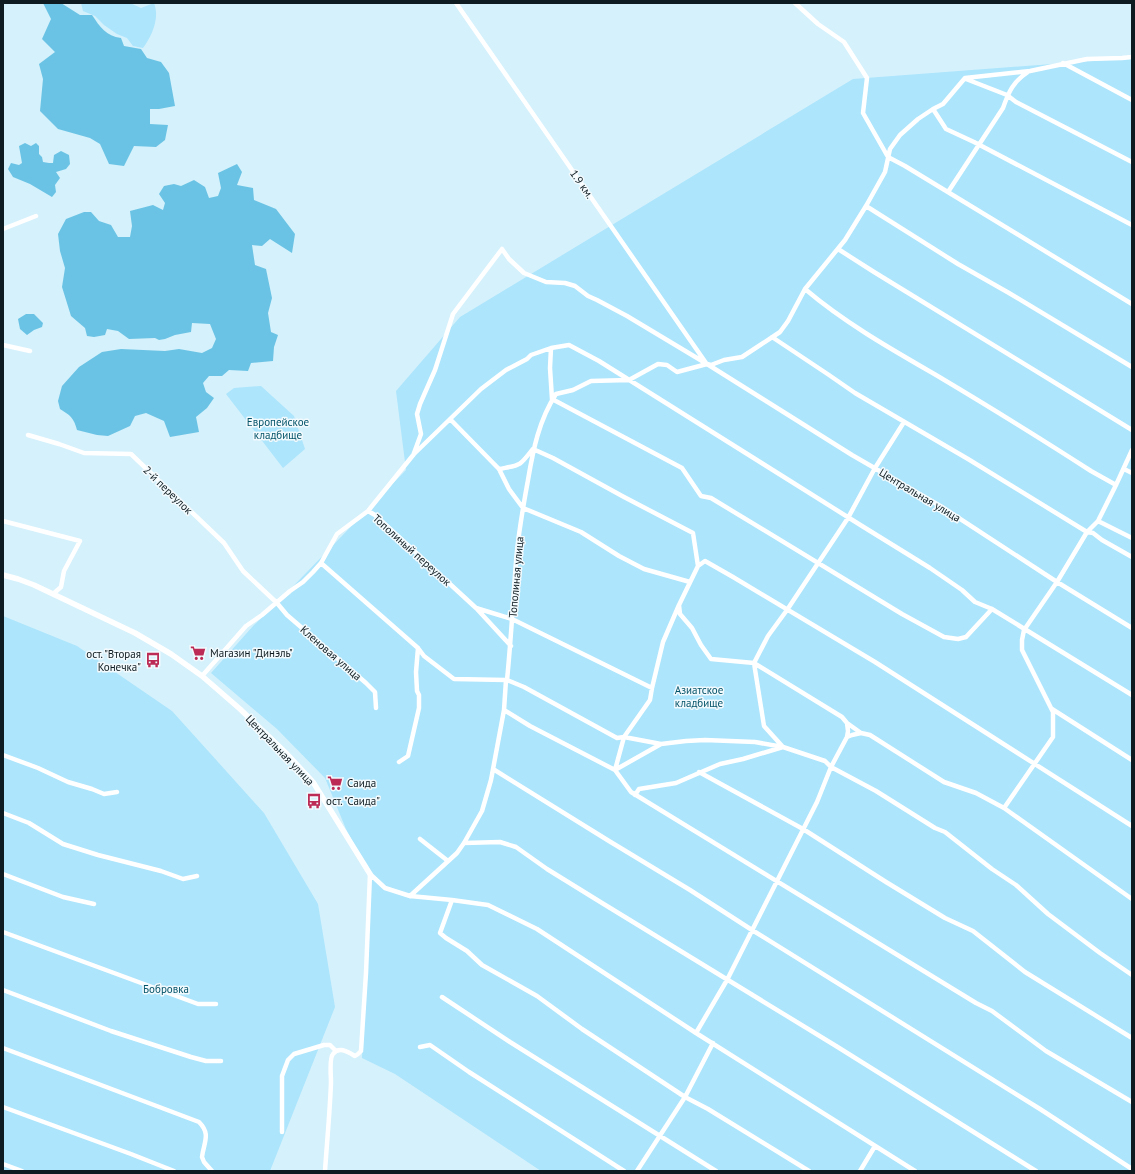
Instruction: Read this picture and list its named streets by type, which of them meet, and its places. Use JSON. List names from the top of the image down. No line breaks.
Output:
{"streets":{"street":["1.9 км.","2-й переулок","Центральная улица","Тополиный переулок","Тополиная улица","Кленовая улица"]},"crossings":[["1.9 км.","Центральная улица"],["2-й переулок","Кленовая улица"],["Центральная улица","Тополиный переулок"],["Тополиный переулок","Тополиная улица"]],"parks":["Европейское кладбище","Азиатское кладбище","Бобровка"],"places":{"supermarket":["Магазин \"Динэль\"","Саида"],"bus stop":["ост. \"Вторая Конечка\"","ост. \"Саида\""]}}
